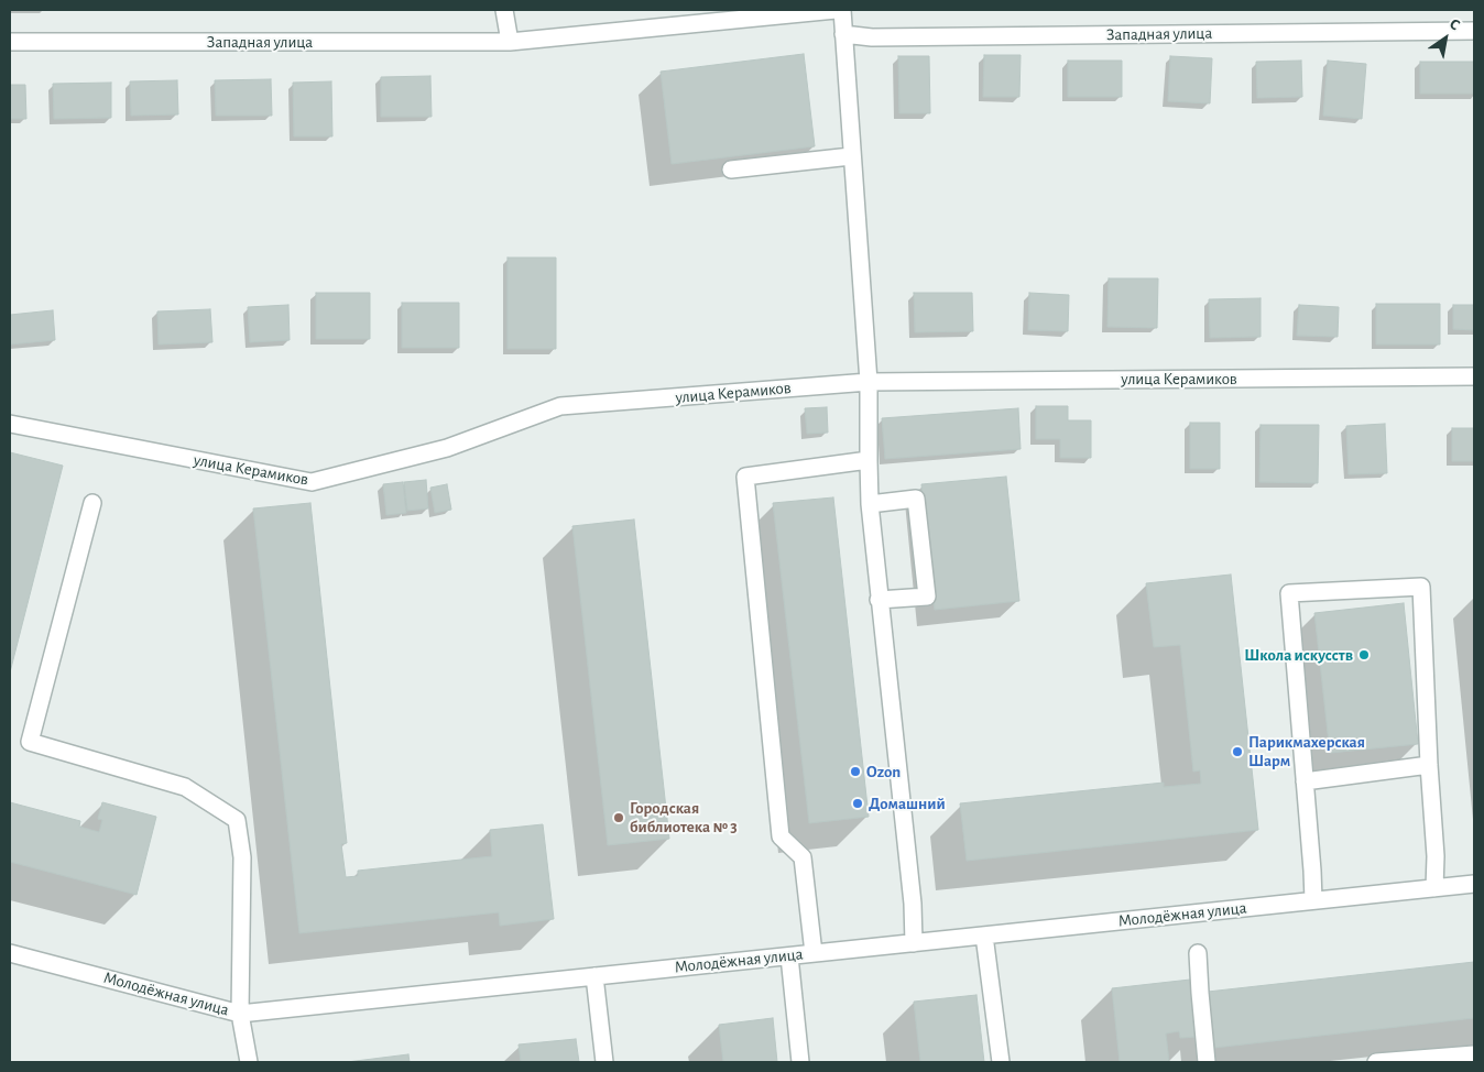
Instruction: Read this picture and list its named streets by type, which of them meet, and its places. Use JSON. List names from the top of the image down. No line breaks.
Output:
{"streets":{"street":["Западная улица","улица Керамиков","Молодёжная улица"]},"places":["Школа искусств","Парикмахерская Шарм","Ozon","Домашний","Городская библиотека № 3"],"north":"top right"}
